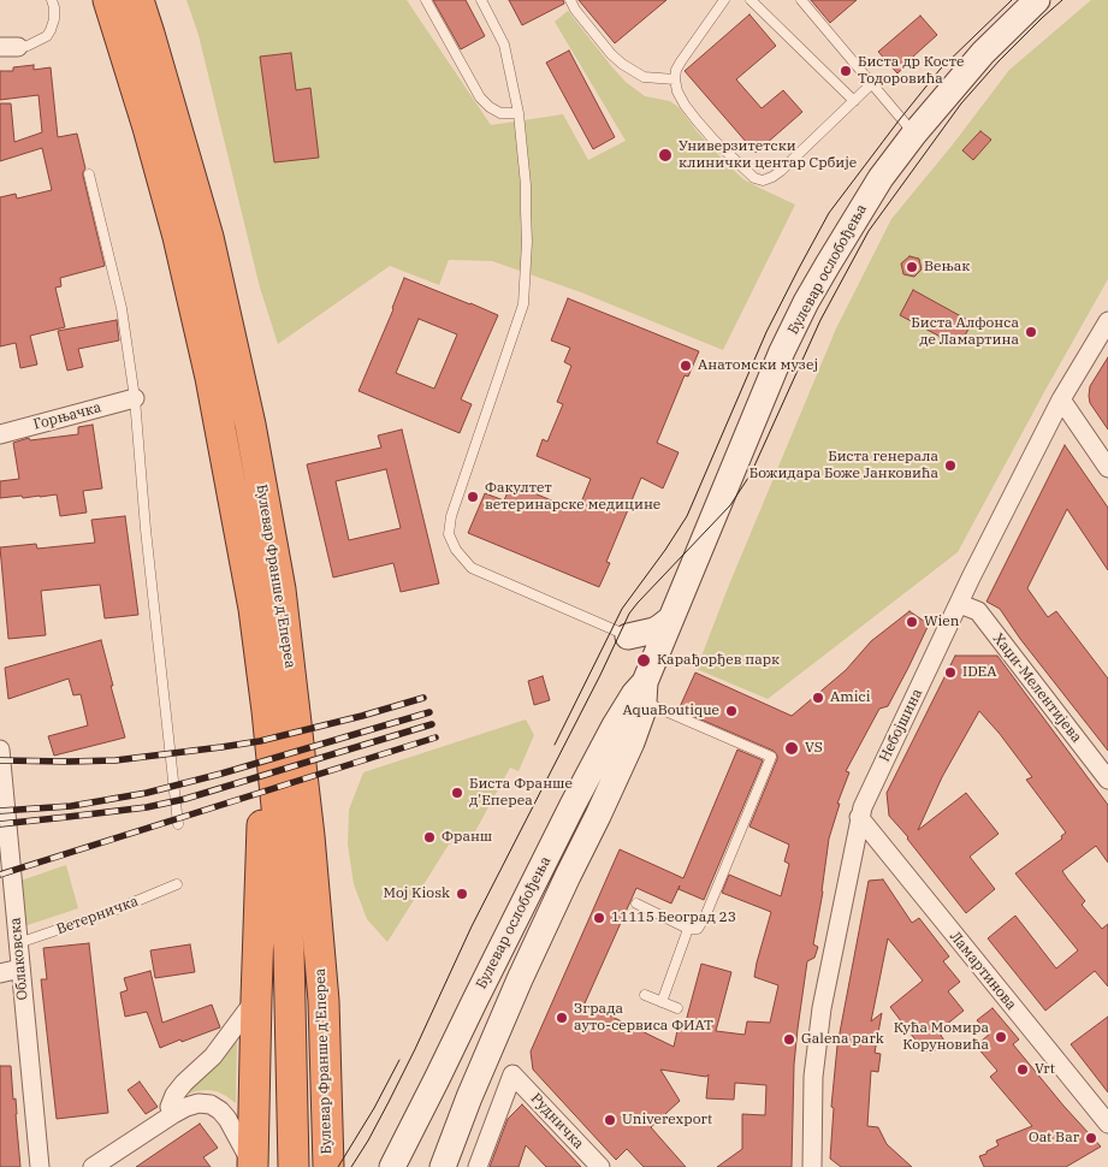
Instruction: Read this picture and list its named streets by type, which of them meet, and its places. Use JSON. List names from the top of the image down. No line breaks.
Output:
{"streets":{"highway":["Булевар Франше д'Епереа"],"main road":["Булевар ослобођења"],"street":["Горњачка","Хаџи-Мелентијева","Небојшина","Облаковска","Ламартинова","Рудничка"],"lane":["Ветерничка"]},"crossings":[["Хаџи-Мелентијева","Небојшина"],["Небојшина","Ламартинова"],["Ветерничка","Облаковска"]],"places":["Биста др Косте Тодоровића","Универзитетски клинички центар Србије","Вењак","Биста Алфонса де Ламартина","Анатомски музеј","Биста генерала Божидара Боже Јанковића","Факултет ветеринарске медицине","Wien","Карађорђев парк","IDEA","Amici","AquaBoutique","VS","Биста Франше д'Епереа","Франш","Moj Kiosk","11115 Београд 23","Зграда ауто-сервиса ФИАТ","Кућа Момира Коруновића","Galena park","Vrt","Univerexport","Oat Bar"]}
